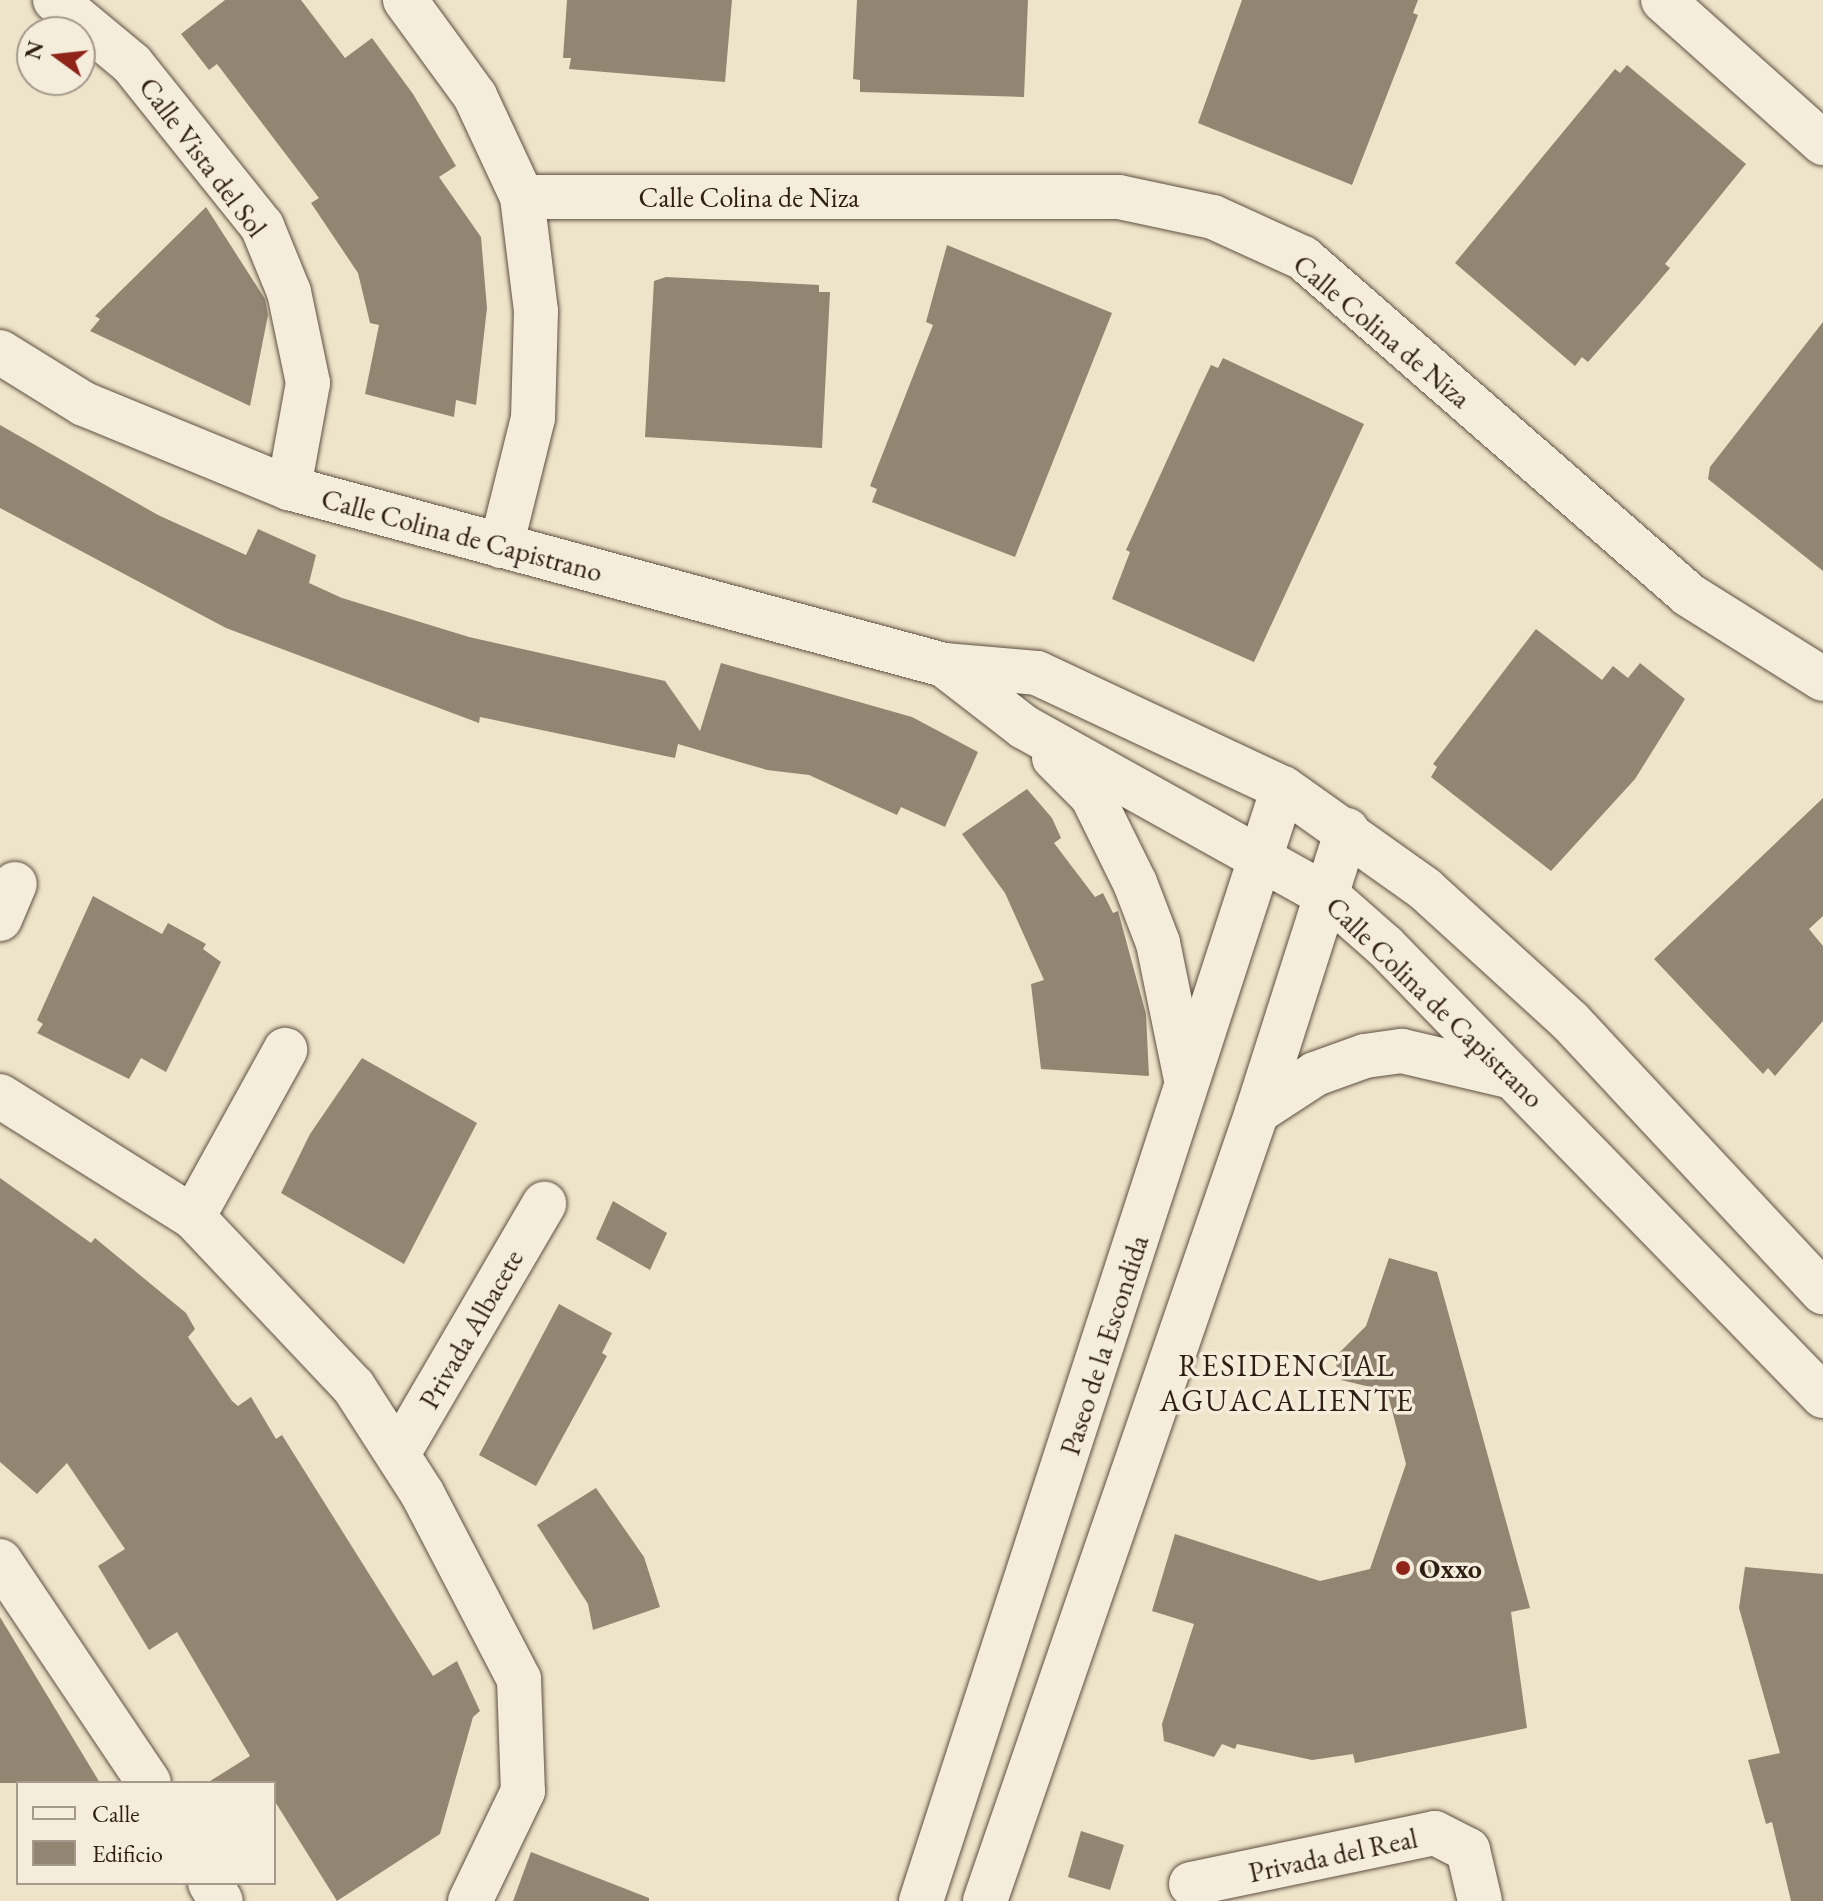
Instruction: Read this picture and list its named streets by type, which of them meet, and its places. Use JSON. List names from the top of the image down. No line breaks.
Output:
{"streets":{"main road":["Calle Vista del Sol","Calle Colina de Niza","Calle Colina de Capistrano","Privada Albacete","Paseo de la Escondida","Privada del Real"]},"crossings":[["Calle Vista del Sol","Calle Colina de Capistrano"],["Calle Colina de Capistrano","Paseo de la Escondida"]],"districts":["RESIDENCIAL AGUACALIENTE"],"places":["Oxxo"],"legend":["Calle","Edificio"],"north":"left"}
